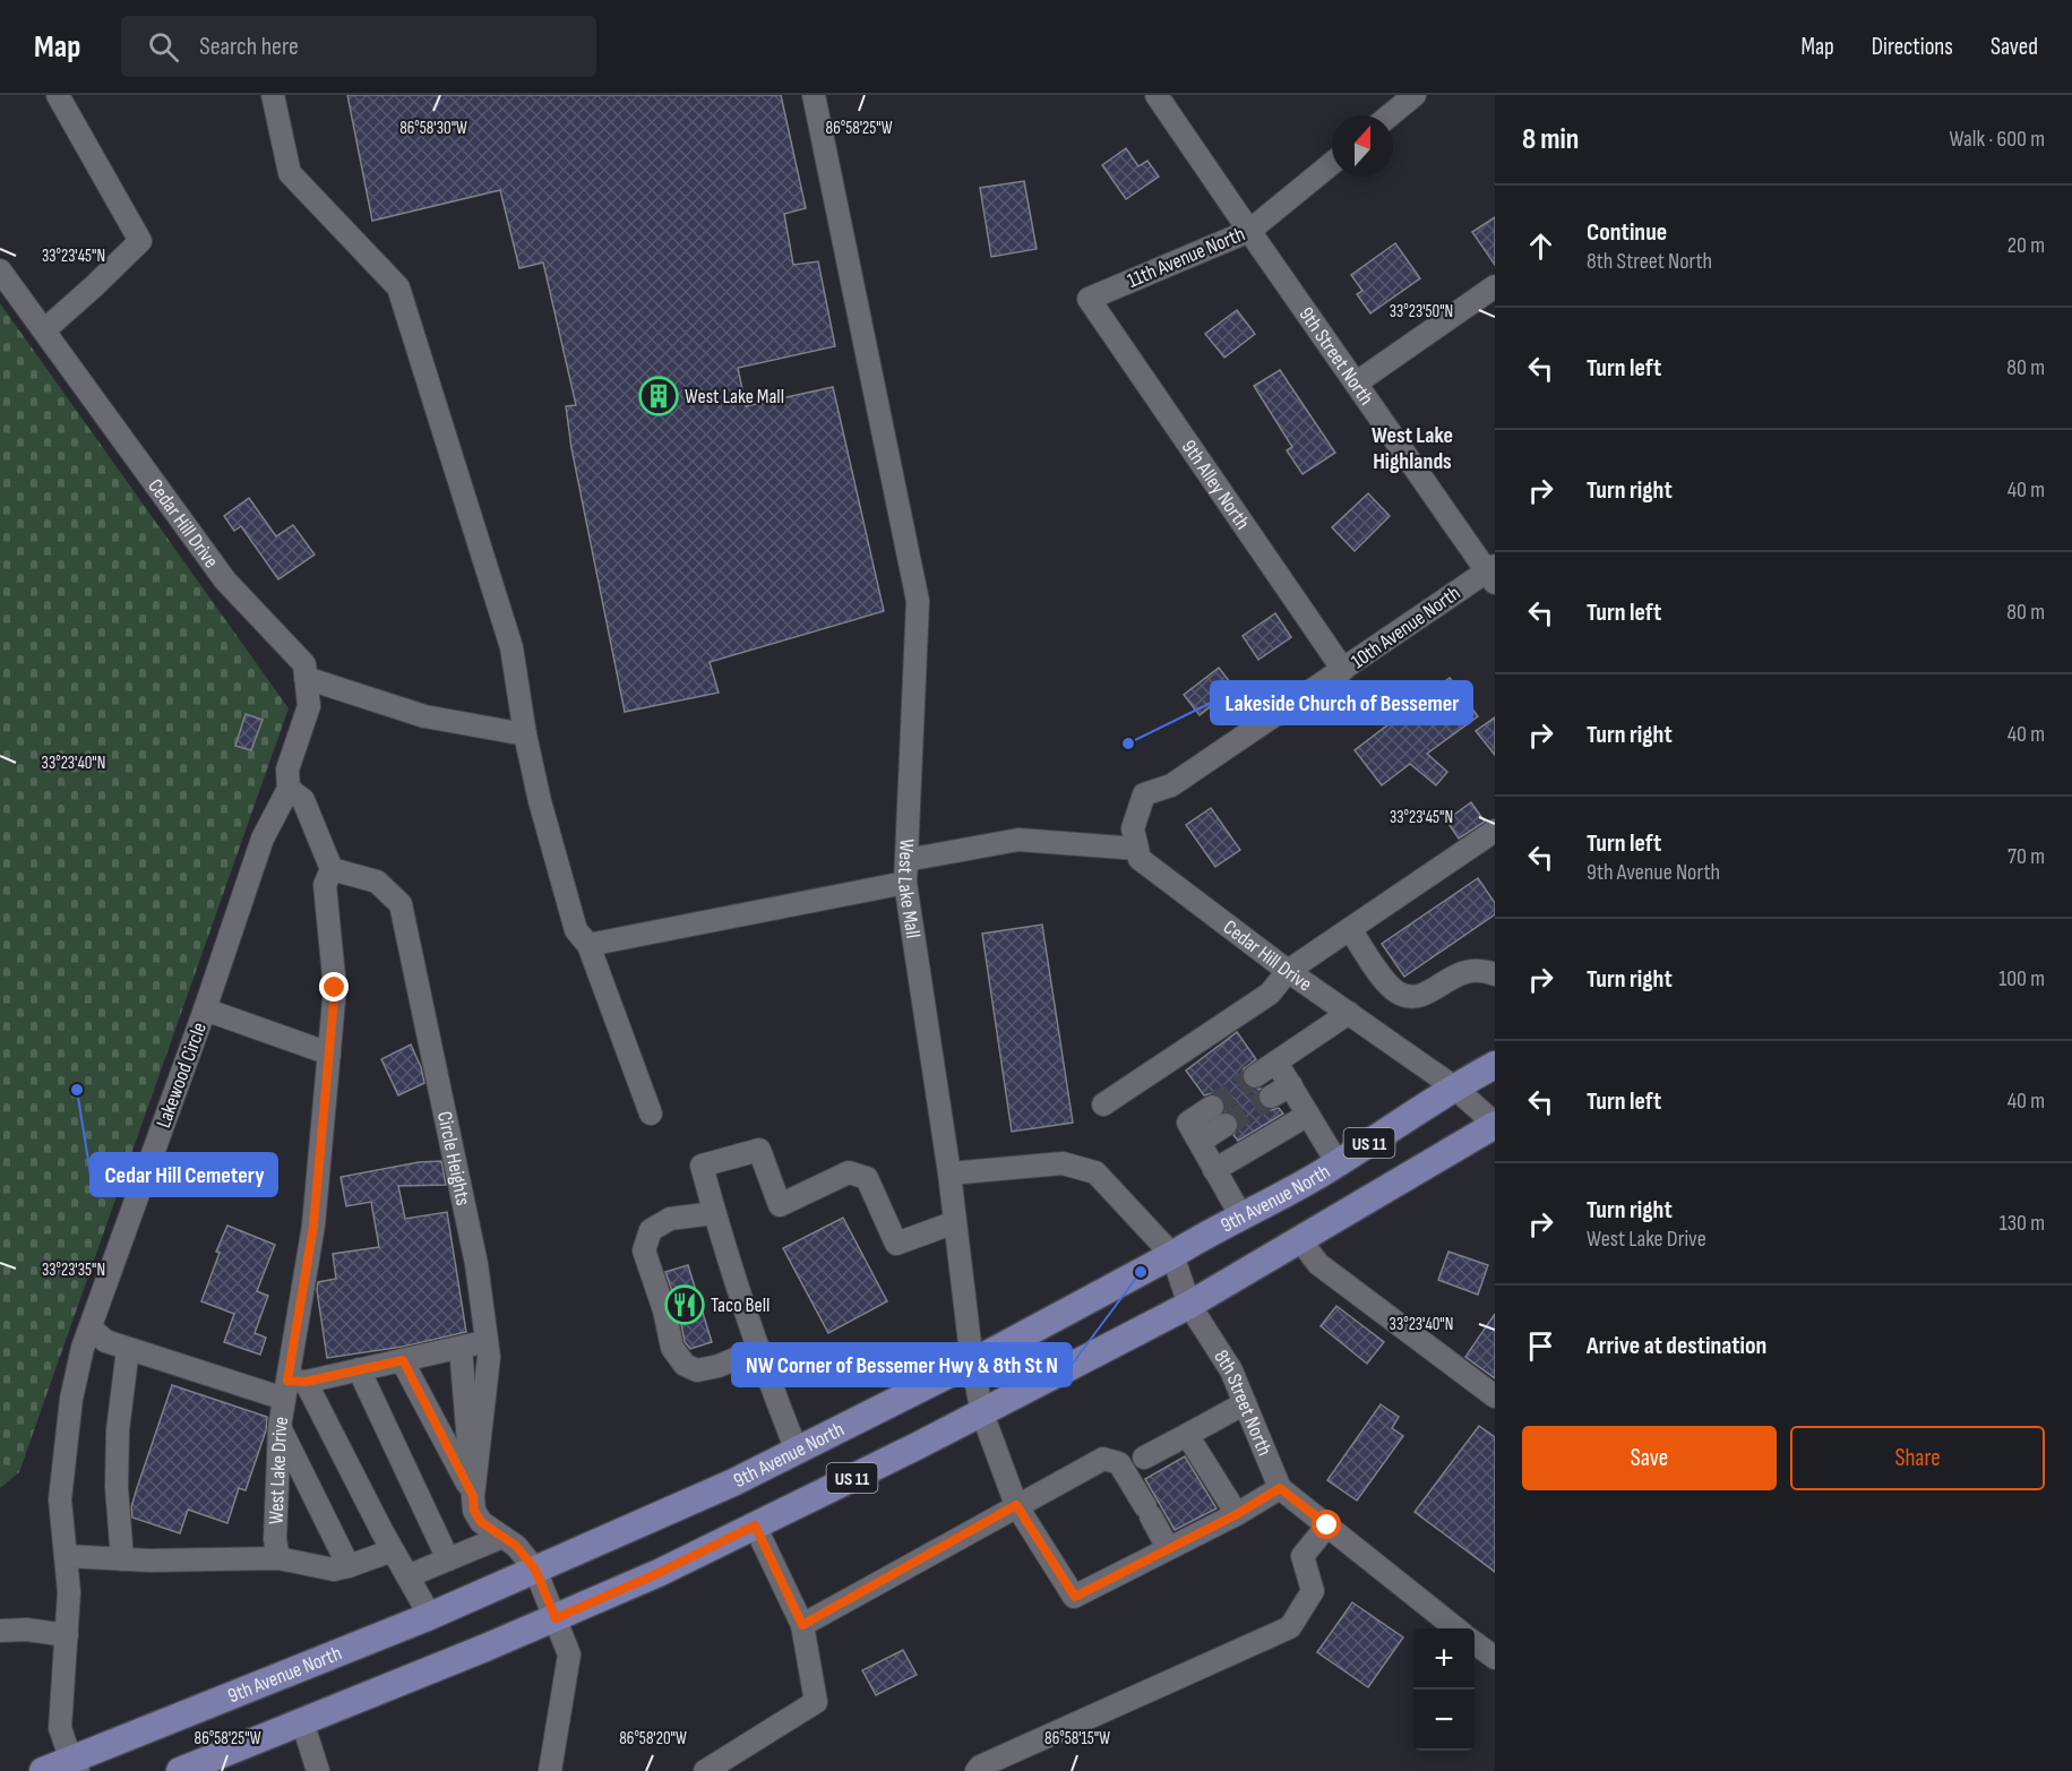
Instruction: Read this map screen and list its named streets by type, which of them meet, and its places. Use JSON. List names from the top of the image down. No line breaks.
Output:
{"streets":{"main road":["US 11","9th Avenue North"],"street":["11th Avenue North","9th Street North","9th Alley North","Cedar Hill Drive","10th Avenue North","West Lake Mall","Lakewood Circle","Circle Heights","8th Street North","West Lake Drive"]},"crossings":[["11th Avenue North","9th Street North"],["11th Avenue North","9th Alley North"],["9th Street North","10th Avenue North"],["9th Alley North","10th Avenue North"],["Cedar Hill Drive","10th Avenue North"],["Cedar Hill Drive","Lakewood Circle"],["Cedar Hill Drive","9th Avenue North"],["West Lake Mall","US 11"],["West Lake Mall","9th Avenue North"],["Lakewood Circle","9th Avenue North"],["US 11","8th Street North"],["Circle Heights","West Lake Drive"],["9th Avenue North","8th Street North"]],"districts":["West Lake Highlands"],"places":{"building":["West Lake Mall"],"other":["Lakeside Church of Bessemer","Cedar Hill Cemetery","NW Corner of Bessemer Hwy & 8th St N"],"restaurant":["Taco Bell"]},"north":"top","page":{"header":"Map","search":"Search here","nav":["Map","Directions","Saved"],"heading":["8 min","Walk · 600 m"],"list":[["Continue","8th Street North","20 m"],["Turn left","80 m"],["Turn right","40 m"],["Turn left","80 m"],["Turn right","40 m"],["Turn left","9th Avenue North","70 m"],["Turn right","100 m"],["Turn left","40 m"],["Turn right","West Lake Drive","130 m"],"Arrive at destination"],"buttons":["Save","Share"],"map_buttons":["+","−"]},"coordinates":["86°58'30\"W","86°58'25\"W","33°23'45\"N","33°23'50\"N","33°23'40\"N","33°23'35\"N","86°58'20\"W","86°58'15\"W"]}
